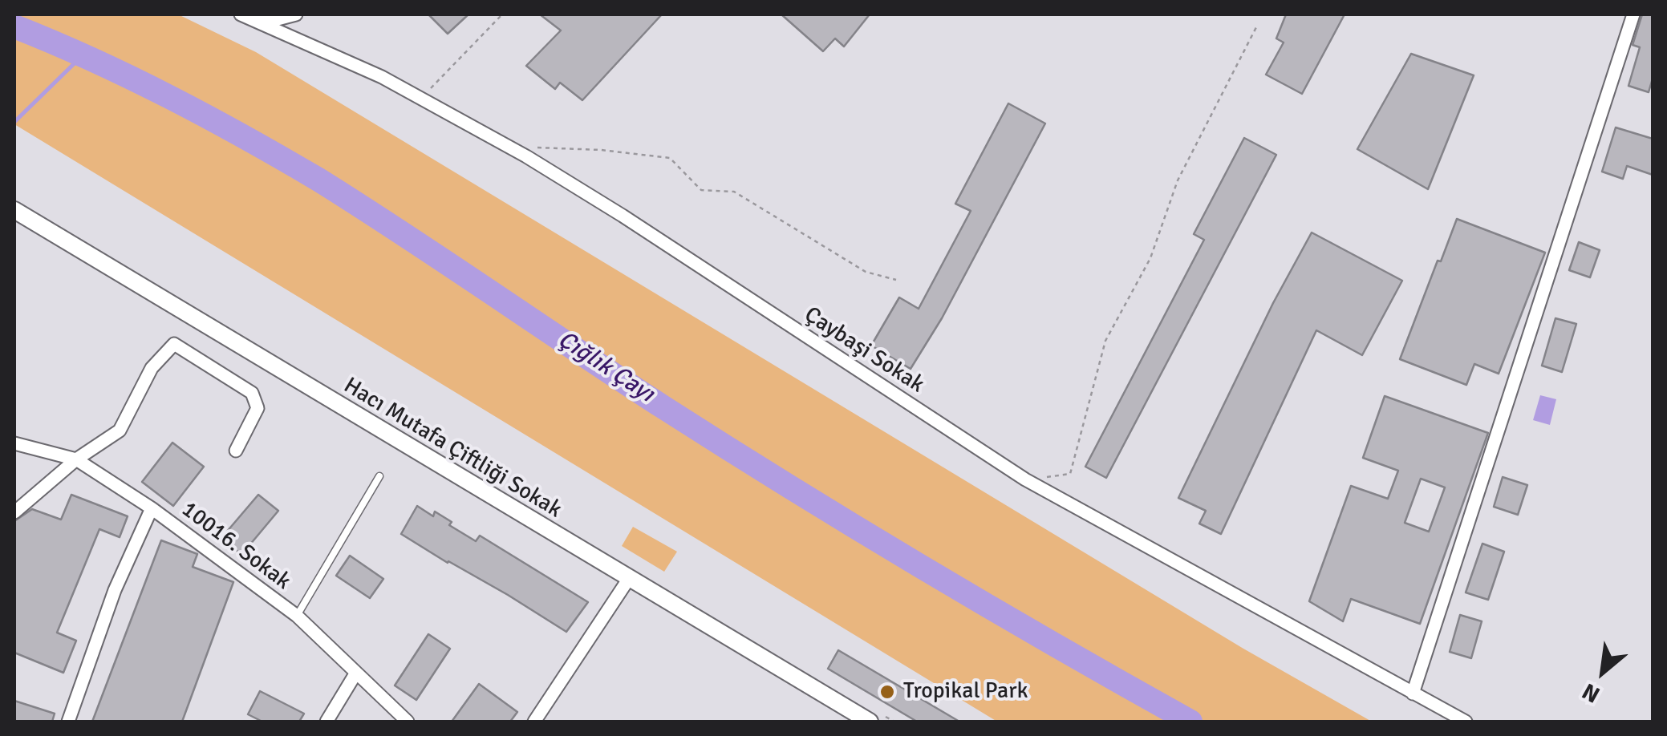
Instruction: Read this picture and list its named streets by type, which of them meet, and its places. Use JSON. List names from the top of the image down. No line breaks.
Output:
{"streets":{"street":["Çaybaşi Sokak","Hacı Mutafa Çiftliği Sokak","10016. Sokak"]},"water":["Çığlık Çayı"],"places":["Tropikal Park"],"north":"bottom left"}
